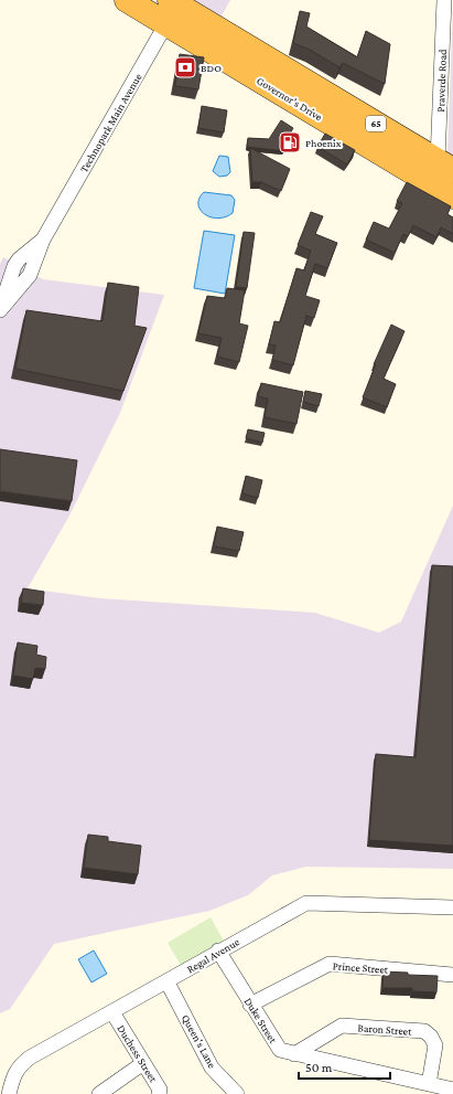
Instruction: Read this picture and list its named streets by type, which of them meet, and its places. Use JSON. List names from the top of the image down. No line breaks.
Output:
{"streets":{"highway":["Governor's Drive","65"],"street":["Praverde Road","Technopark Main Avenue","Regal Avenue","Prince Street","Duke Street","Baron Street","Queen's Lane","Duchess Street"]},"crossings":[["Praverde Road","Governor's Drive"],["Governor's Drive","Technopark Main Avenue"],["Regal Avenue","Duke Street"],["Regal Avenue","Queen's Lane"],["Regal Avenue","Duchess Street"],["Prince Street","Duke Street"],["Duke Street","Baron Street"]],"places":{"bank":["BDO"],"fuel station":["Phoenix"]},"scale_bar":"50 m"}
